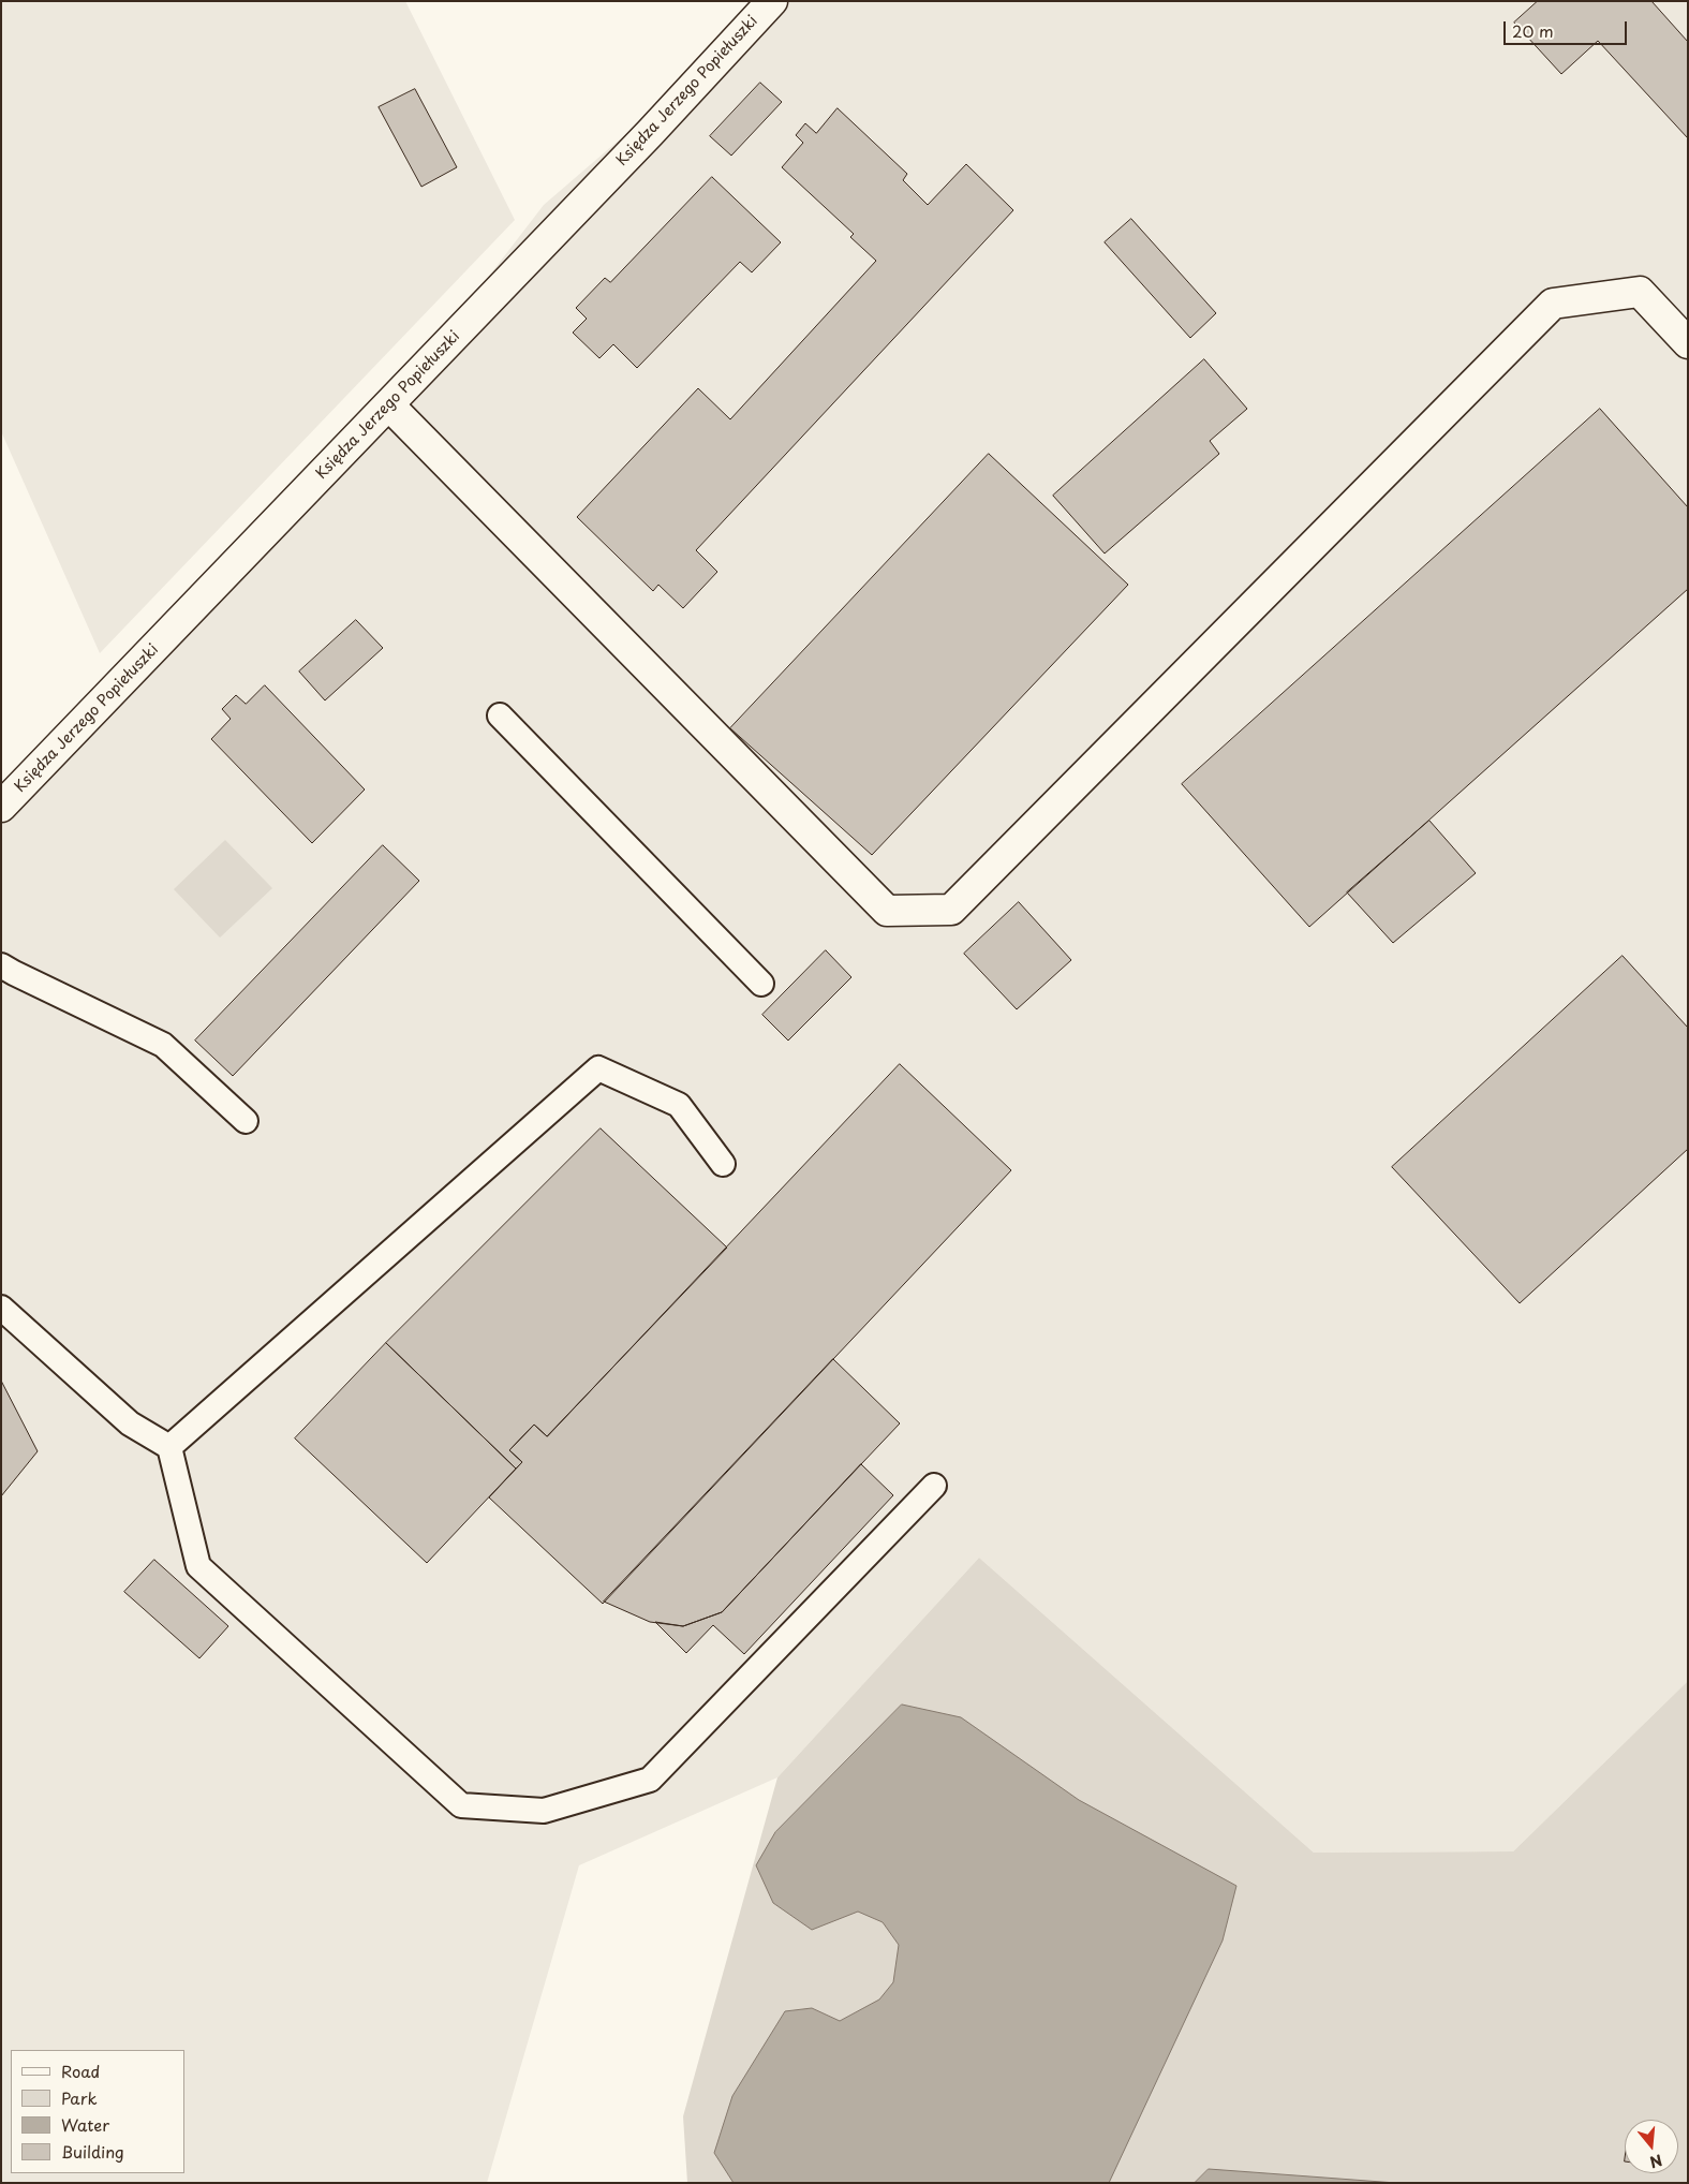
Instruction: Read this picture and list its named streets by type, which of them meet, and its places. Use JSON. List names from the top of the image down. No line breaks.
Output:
{"streets":{"street":["Księdza Jerzego Popiełuszki"]},"legend":["Road","Park","Water","Building"],"scale_bar":"20 m","north":"bottom"}
